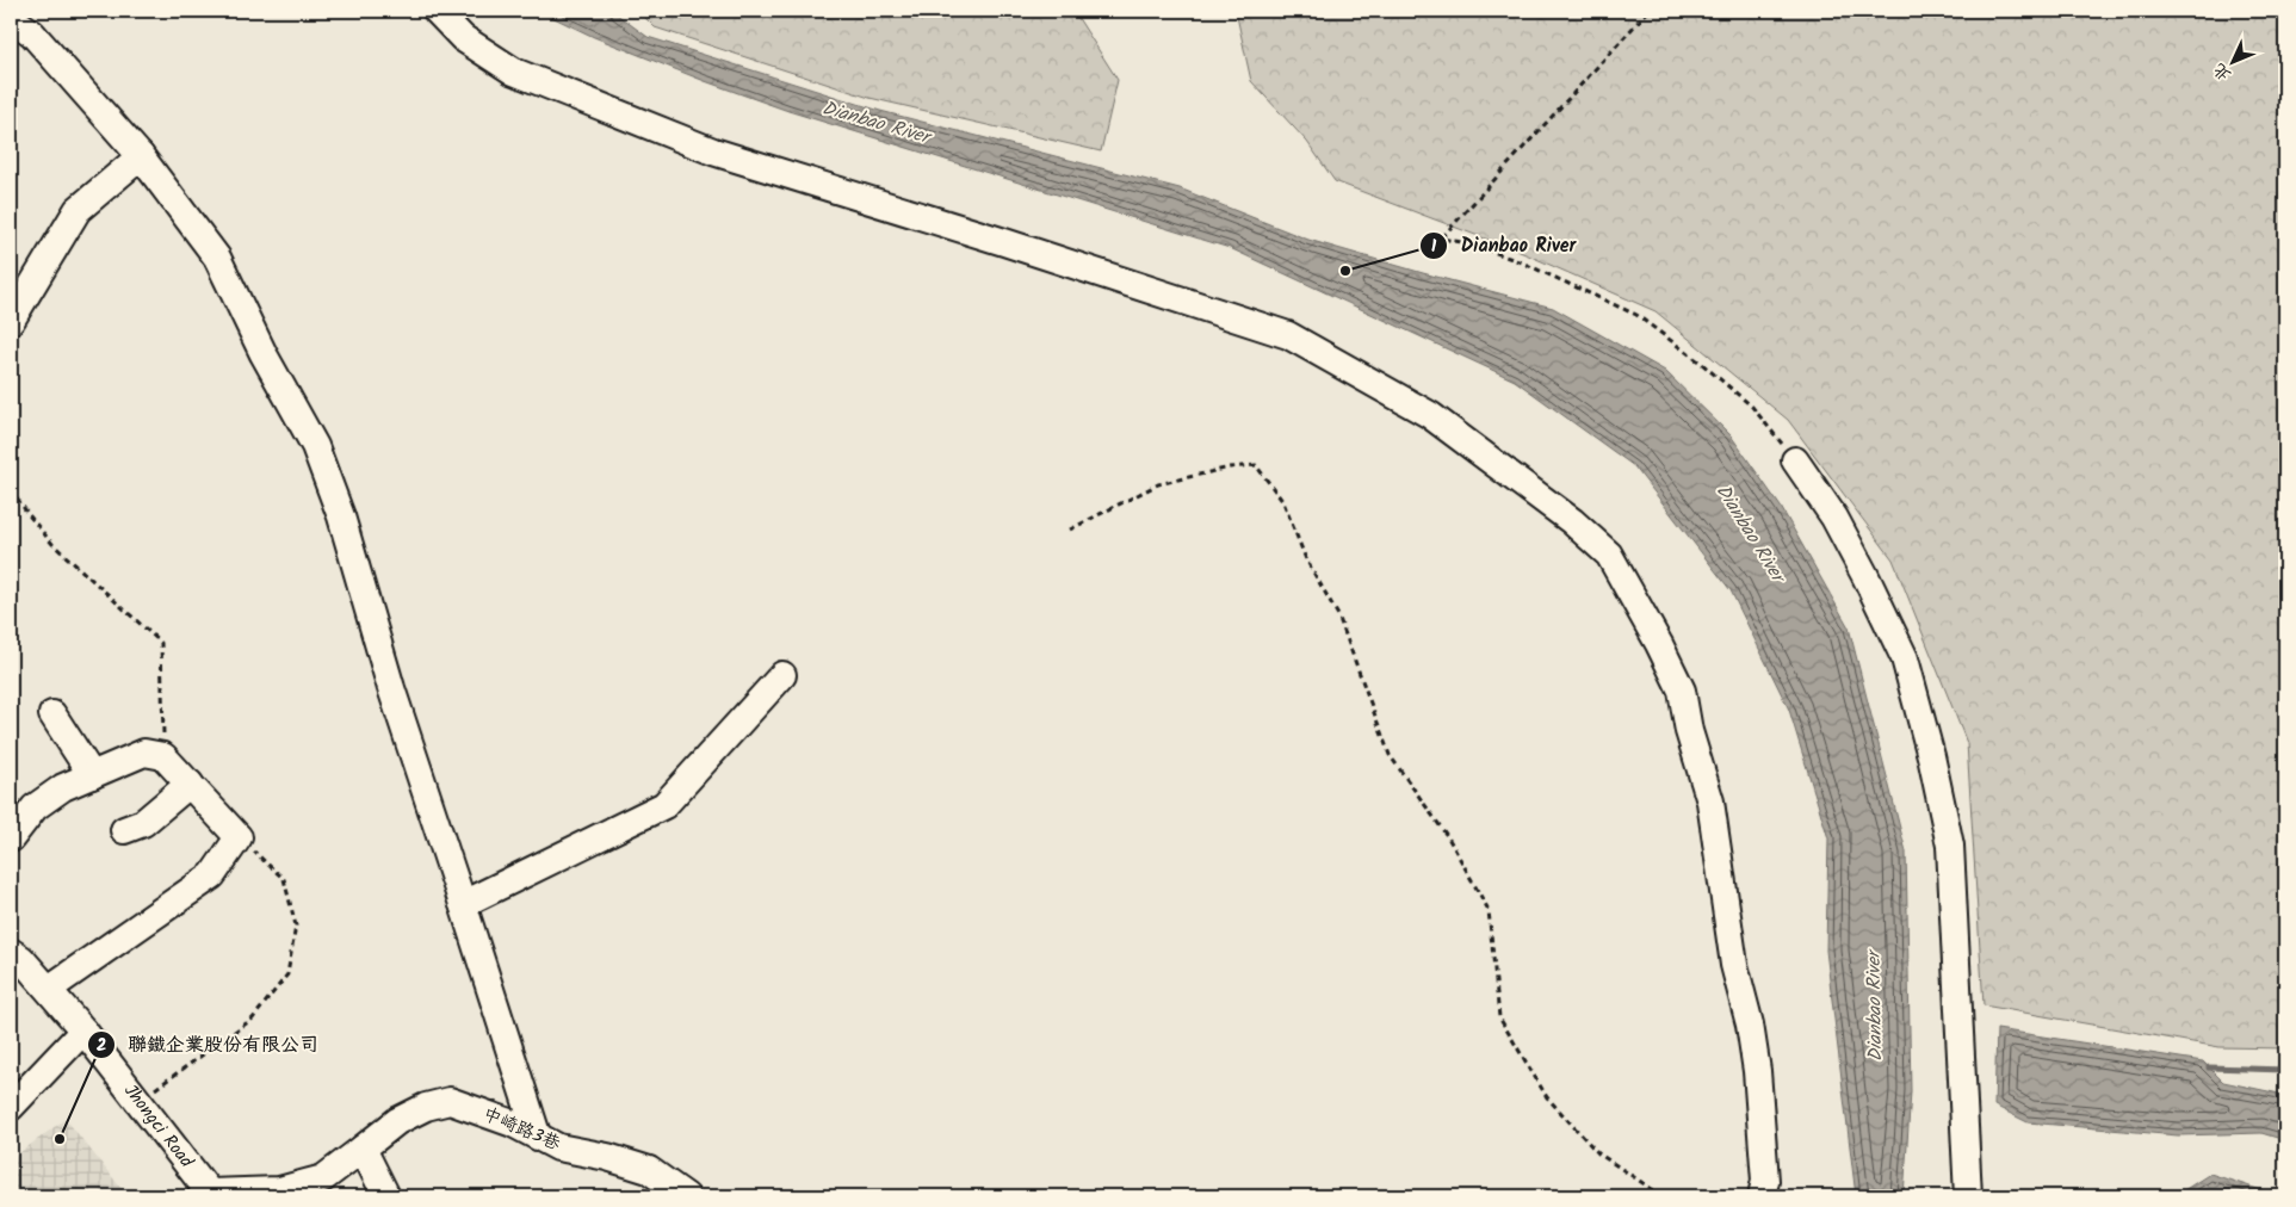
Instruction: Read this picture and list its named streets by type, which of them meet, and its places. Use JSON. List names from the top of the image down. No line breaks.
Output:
{"streets":{"street":["Jhongci Road","中崎路3巷"]},"crossings":[["Jhongci Road","中崎路3巷"]],"water":["Dianbao River"],"places":["Dianbao River","聯鐵企業股份有限公司"],"north":"bottom left"}
